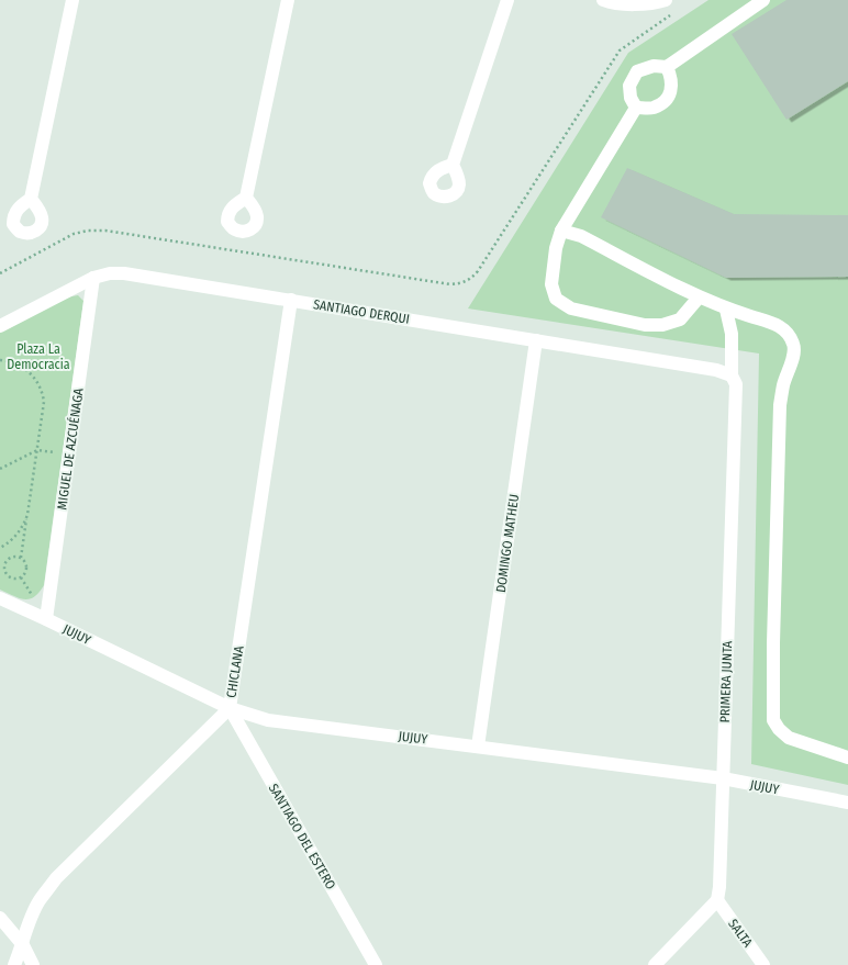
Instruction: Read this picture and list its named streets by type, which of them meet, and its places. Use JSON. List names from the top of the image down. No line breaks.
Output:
{"streets":{"street":["SANTIAGO DERQUI","MIGUEL DE AZCUÉNAGA","DOMINGO MATHEU","JUJUY","CHICLANA","PRIMERA JUNTA","SANTIAGO DEL ESTERO","SALTA"]},"crossings":[["SANTIAGO DERQUI","MIGUEL DE AZCUÉNAGA"],["SANTIAGO DERQUI","DOMINGO MATHEU"],["SANTIAGO DERQUI","CHICLANA"],["SANTIAGO DERQUI","PRIMERA JUNTA"],["MIGUEL DE AZCUÉNAGA","JUJUY"],["DOMINGO MATHEU","JUJUY"],["JUJUY","CHICLANA"],["JUJUY","PRIMERA JUNTA"],["JUJUY","SANTIAGO DEL ESTERO"],["CHICLANA","SANTIAGO DEL ESTERO"],["PRIMERA JUNTA","SALTA"]],"parks":["Plaza La Democracia"]}
